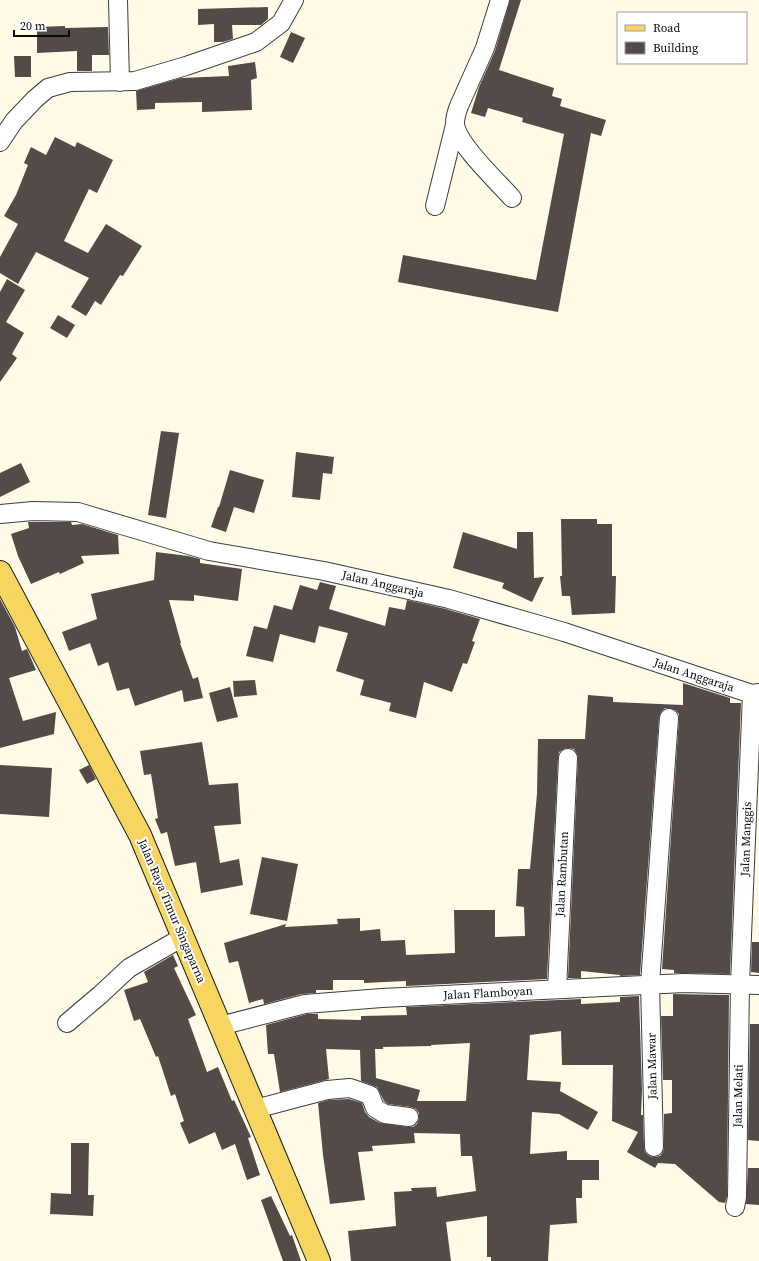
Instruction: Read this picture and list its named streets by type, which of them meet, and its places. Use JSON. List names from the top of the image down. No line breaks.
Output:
{"streets":{"main road":["Jalan Raya Timur Singaparna"],"street":["Jalan Anggaraja","Jalan Manggis","Jalan Rambutan","Jalan Flamboyan","Jalan Mawar","Jalan Melati"]},"crossings":[["Jalan Anggaraja","Jalan Manggis"],["Jalan Manggis","Jalan Flamboyan"],["Jalan Manggis","Jalan Melati"],["Jalan Rambutan","Jalan Flamboyan"],["Jalan Raya Timur Singaparna","Jalan Flamboyan"],["Jalan Flamboyan","Jalan Mawar"],["Jalan Flamboyan","Jalan Melati"]],"legend":["Road","Building"],"scale_bar":"20 m"}
